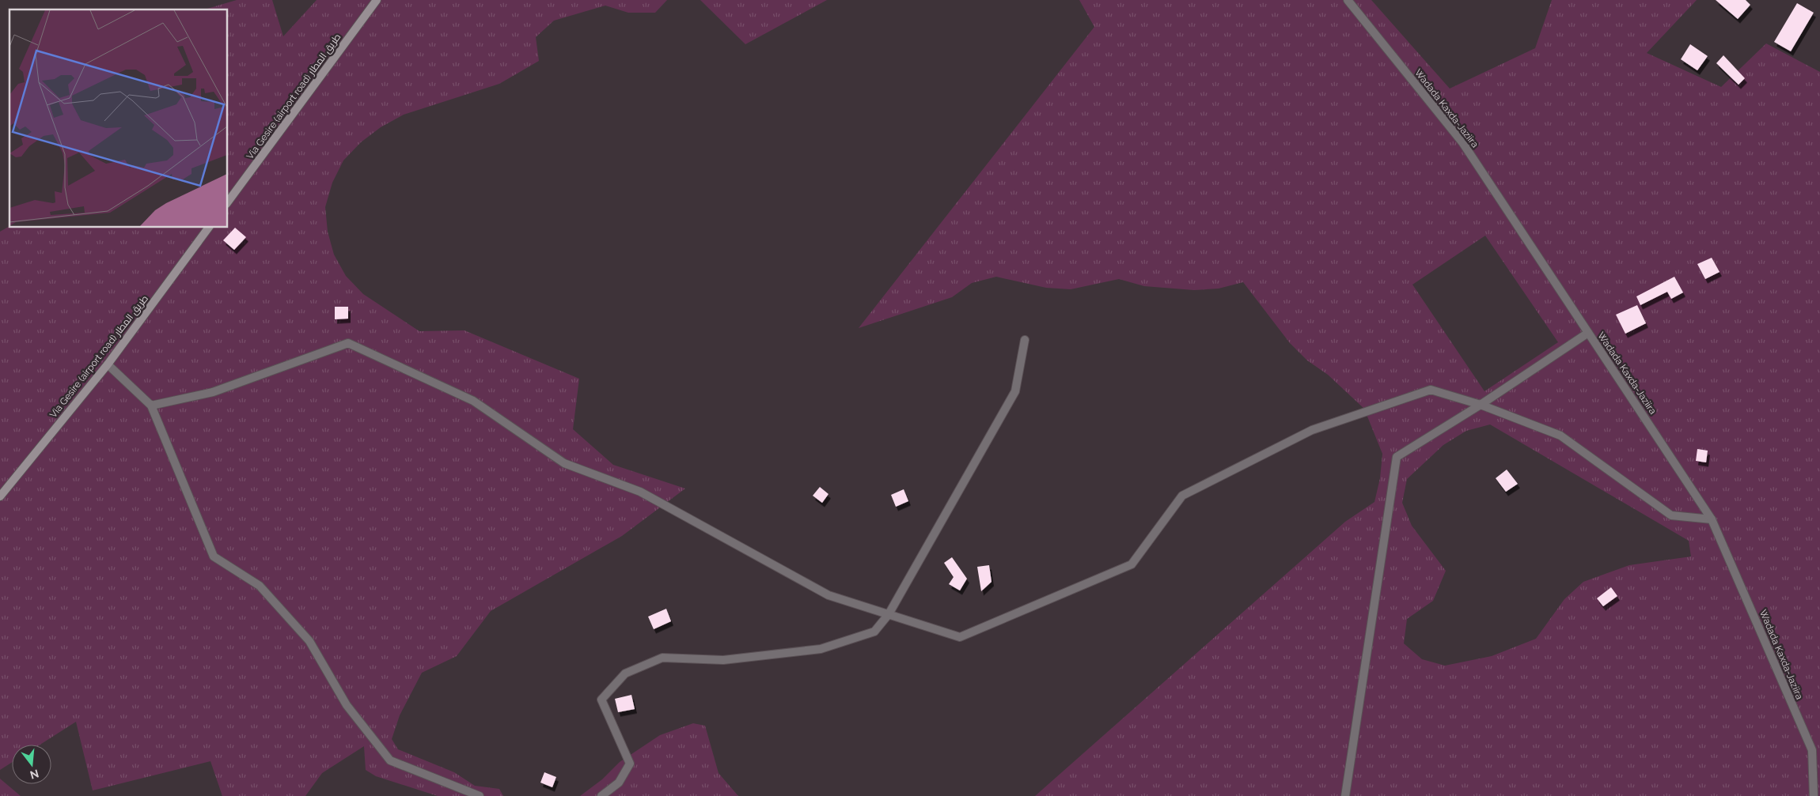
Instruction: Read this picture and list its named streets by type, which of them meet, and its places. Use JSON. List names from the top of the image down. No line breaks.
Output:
{"streets":{"main road":["Via Gesire (airport road) طريق المطار"],"street":["Wadada Kaxda-Jaziira"]},"north":"bottom"}
